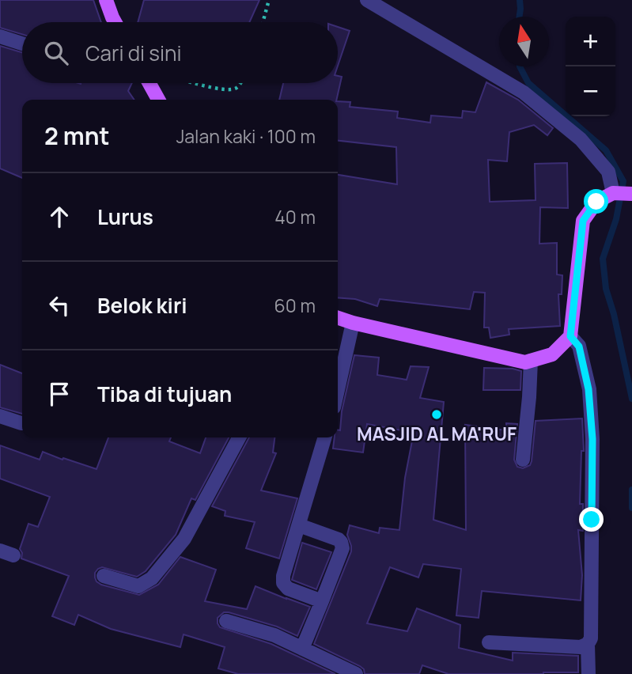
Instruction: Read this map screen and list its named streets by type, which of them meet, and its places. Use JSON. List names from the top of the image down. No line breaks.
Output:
{"places":["MASJID AL MA'RUF"],"north":"top","page":{"map_buttons":["+","−"],"search":"Cari di sini","heading":["2 mnt","Jalan kaki · 100 m"],"list":[["Lurus","40 m"],["Belok kiri","60 m"],"Tiba di tujuan"]}}
